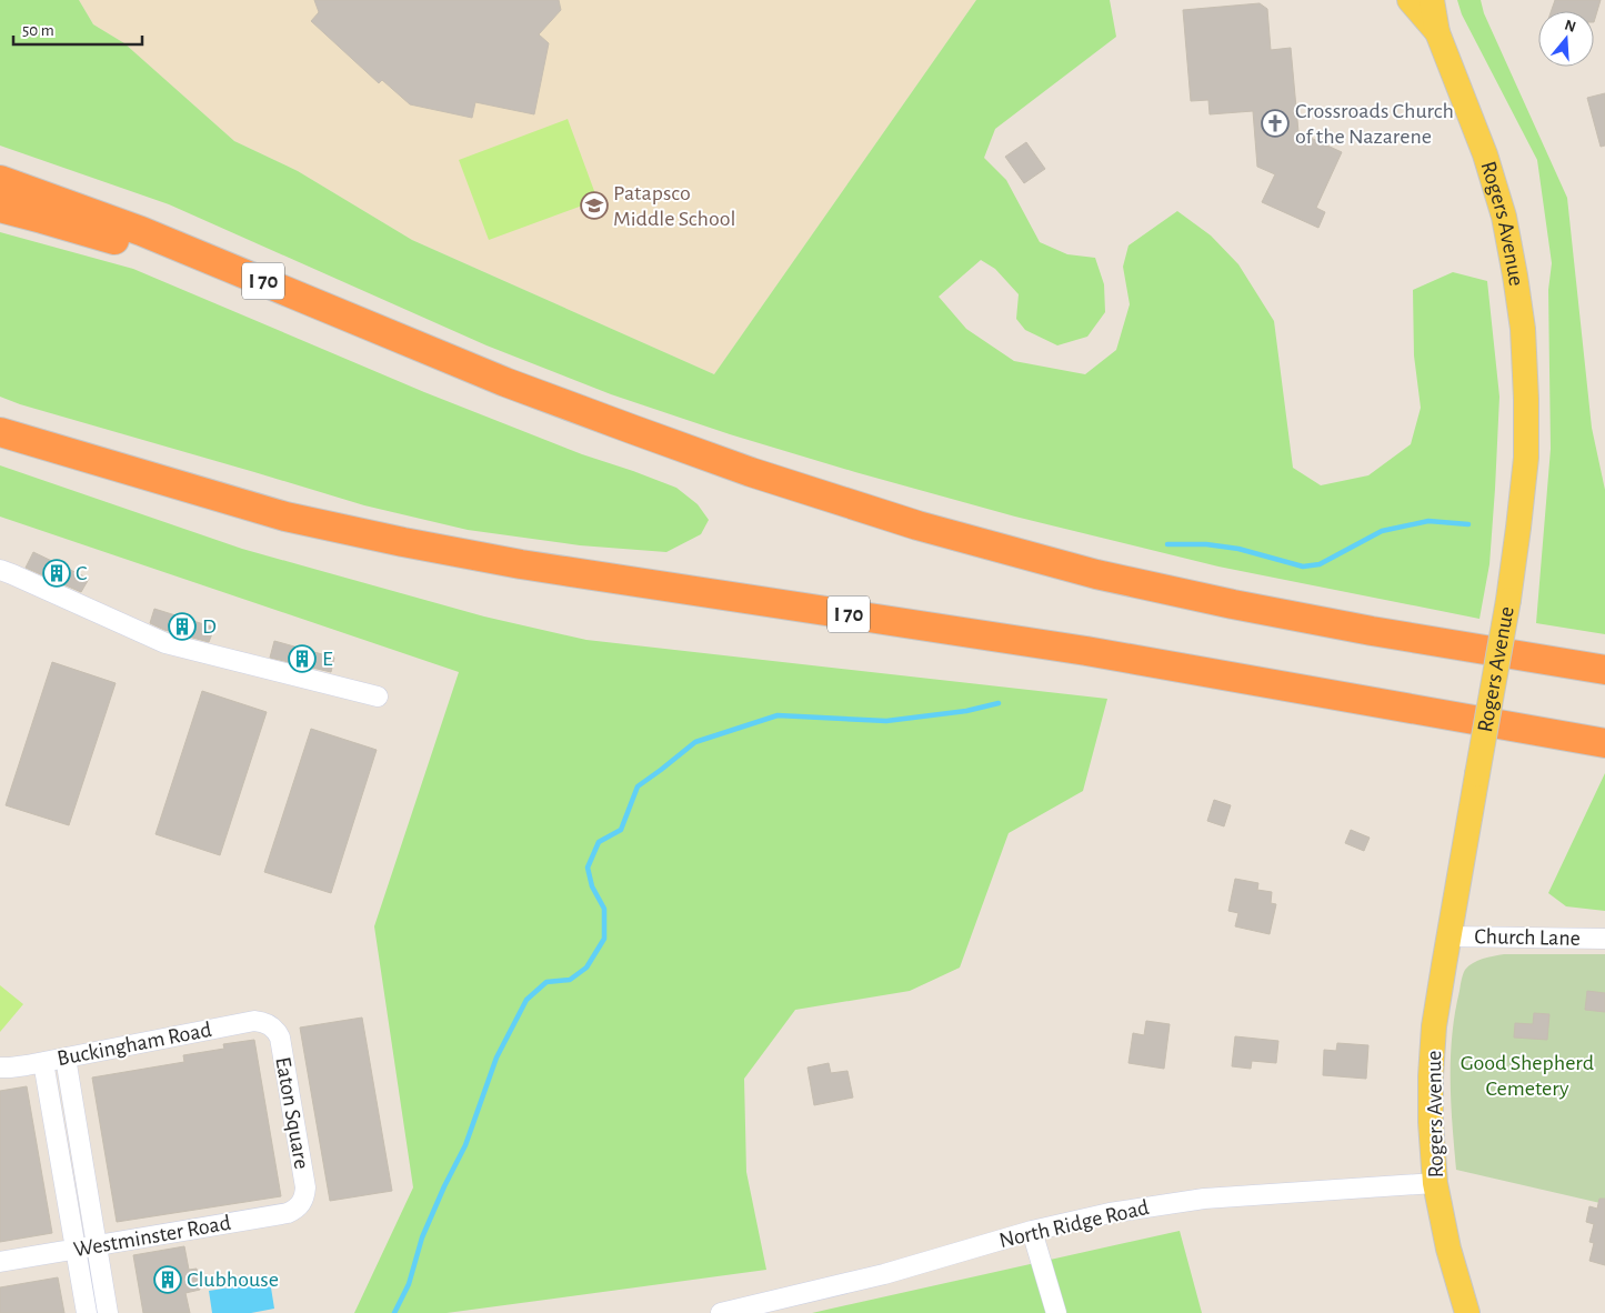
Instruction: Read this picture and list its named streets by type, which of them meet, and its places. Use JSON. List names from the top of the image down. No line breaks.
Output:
{"streets":{"highway":["I 70"],"main road":["Rogers Avenue"],"street":["Church Lane","Buckingham Road","Eaton Square","North Ridge Road","Westminster Road"]},"crossings":[["Rogers Avenue","Church Lane"],["Rogers Avenue","North Ridge Road"],["Buckingham Road","Eaton Square"],["Eaton Square","Westminster Road"]],"parks":["Good Shepherd Cemetery"],"places":{"church":["Crossroads Church of the Nazarene"],"school or university":["Patapsco Middle School"],"building":["C","D","E","Clubhouse"]},"scale_bar":"50 m","north":"top"}
